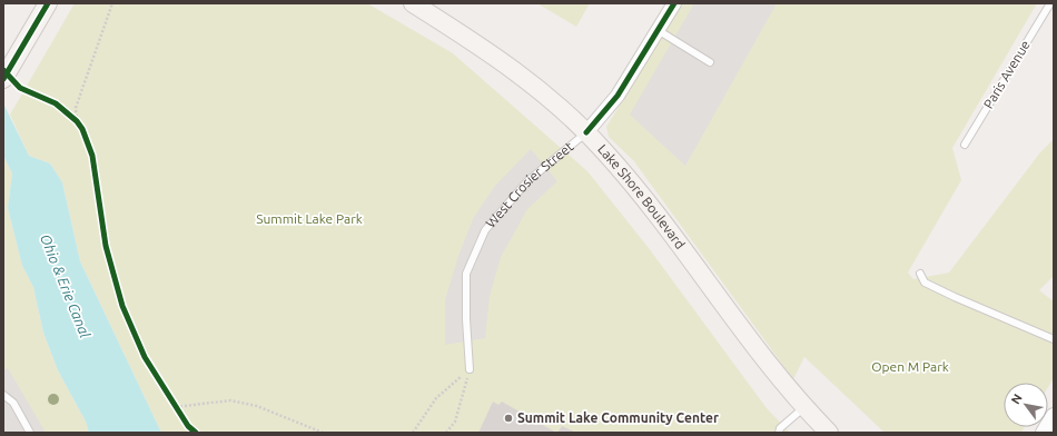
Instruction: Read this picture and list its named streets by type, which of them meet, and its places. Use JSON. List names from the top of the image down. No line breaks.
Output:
{"streets":{"main road":["Lake Shore Boulevard"],"street":["West Crosier Street"],"lane":["Paris Avenue"]},"crossings":[["West Crosier Street","Lake Shore Boulevard"]],"water":["Ohio & Erie Canal"],"parks":["Summit Lake Park","Open M Park"],"places":["Summit Lake Community Center"],"north":"top left"}
